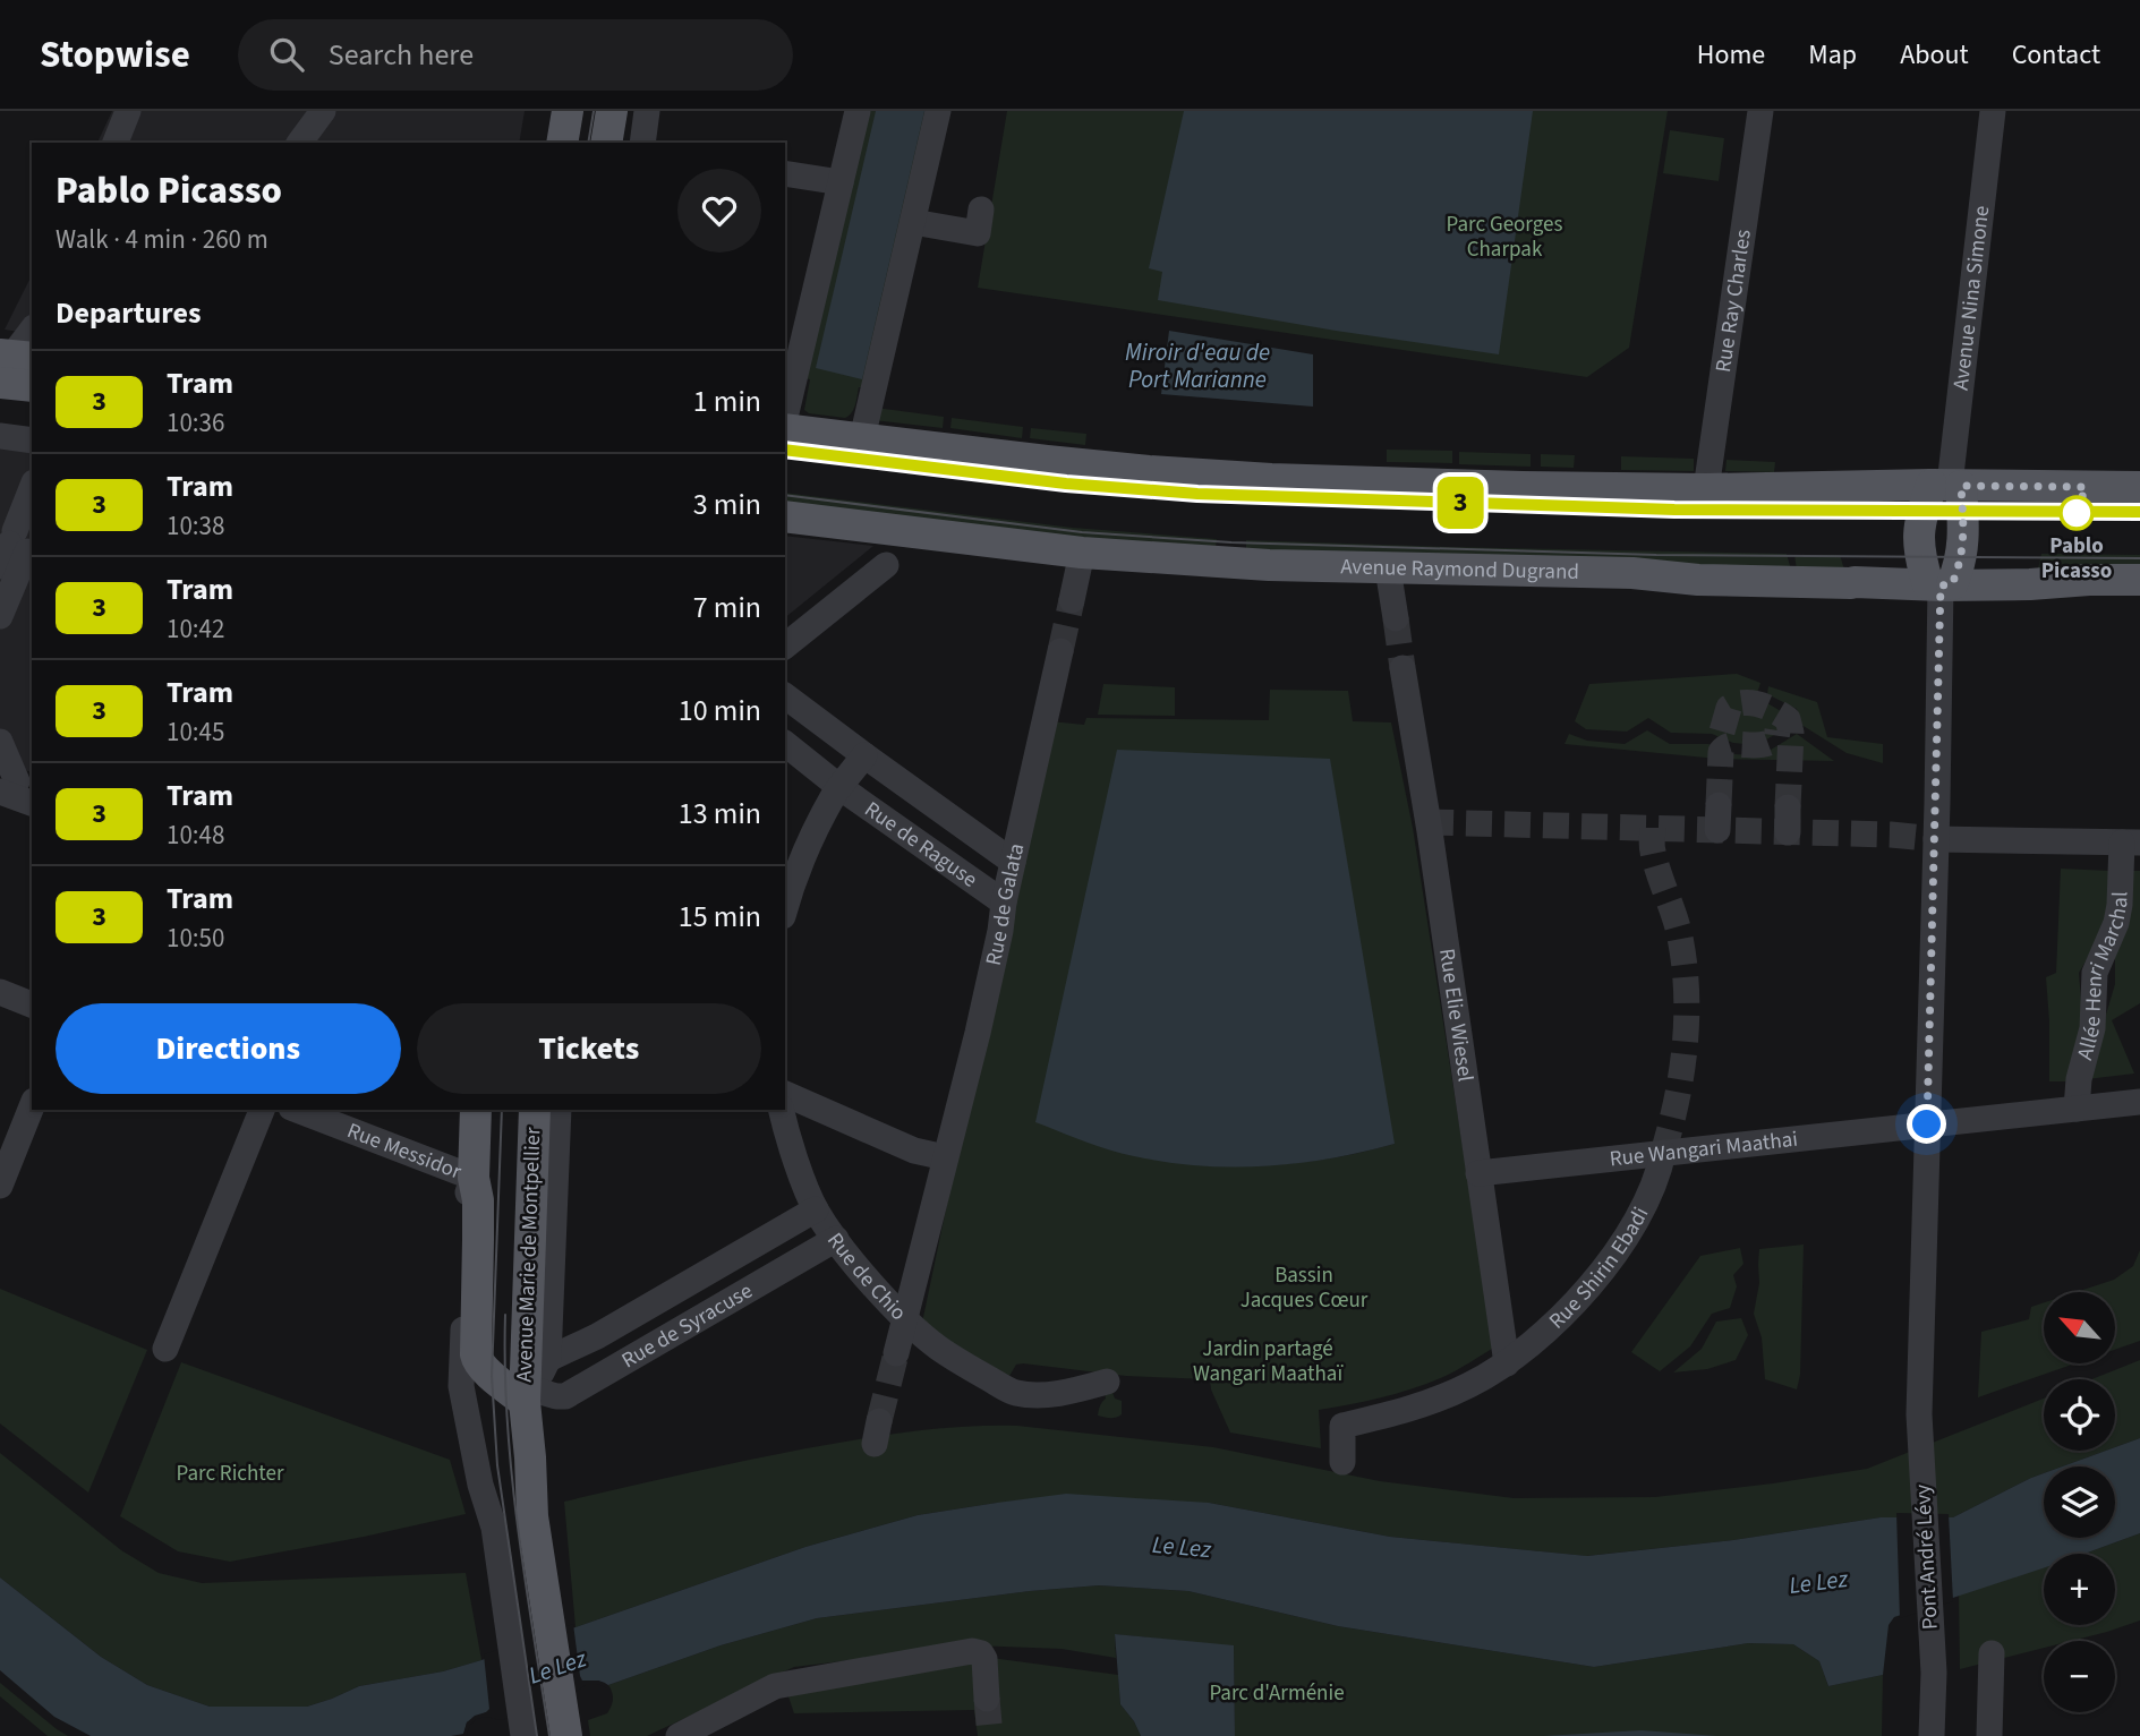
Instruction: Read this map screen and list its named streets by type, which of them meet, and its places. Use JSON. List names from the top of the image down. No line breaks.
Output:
{"streets":{"main road":["Avenue Raymond Dugrand","Avenue Marie de Montpellier"],"street":["Avenue Nina Simone","Rue Ray Charles","Rue de Raguse","Rue de Galata","Allée Henri Marchal","Rue Elie Wiesel","Rue Wangari Maathai","Rue Messidor","Rue Shirin Ebadi","Rue de Chio","Rue de Syracuse","Pont André Lévy"]},"crossings":[["Avenue Raymond Dugrand","Pont André Lévy"],["Rue de Raguse","Rue de Galata"],["Rue de Galata","Rue de Chio"],["Allée Henri Marchal","Rue Wangari Maathai"],["Rue Elie Wiesel","Rue Wangari Maathai"],["Rue Elie Wiesel","Rue Shirin Ebadi"],["Rue Wangari Maathai","Rue Shirin Ebadi"],["Rue Wangari Maathai","Pont André Lévy"],["Rue Messidor","Avenue Marie de Montpellier"],["Avenue Marie de Montpellier","Rue de Syracuse"],["Rue de Chio","Rue de Syracuse"]],"water":["Miroir d'eau de Port Marianne","Le Lez"],"parks":["Parc Georges Charpak","Bassin Jacques Cœur","Jardin partagé Wangari Maathaï","Parc Richter","Parc d'Arménie"],"places":["Pablo Picasso"],"lines":["tram line 3"],"north":"top left","page":{"header":"Stopwise","search":"Search here","nav":["Home","Map","About","Contact"],"on_map":"3","heading":[["Pablo Picasso","Walk · 4 min · 260 m"],"Departures"],"list":[{"mark":"3","name":"Tram","note":"10:36","value":"1 min"},{"mark":"3","name":"Tram","note":"10:38","value":"3 min"},{"mark":"3","name":"Tram","note":"10:42","value":"7 min"},{"mark":"3","name":"Tram","note":"10:45","value":"10 min"},{"mark":"3","name":"Tram","note":"10:48","value":"13 min"},{"mark":"3","name":"Tram","note":"10:50","value":"15 min"}],"buttons":["Directions","Tickets"],"map_buttons":["+","−"]}}
